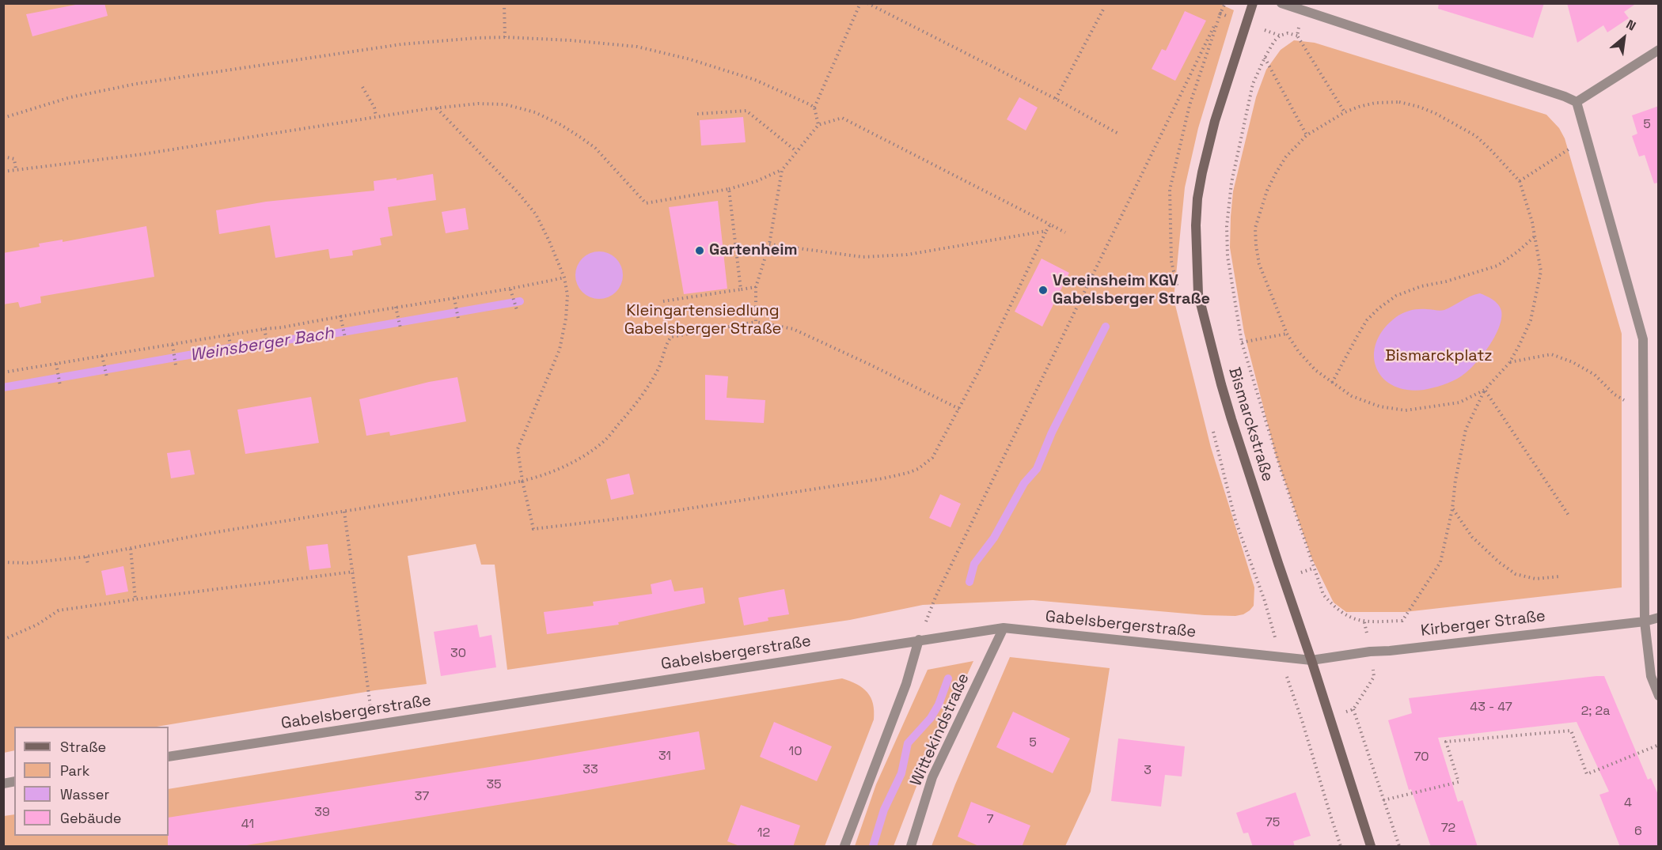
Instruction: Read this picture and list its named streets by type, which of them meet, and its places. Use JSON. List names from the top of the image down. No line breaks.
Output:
{"streets":{"main road":["Bismarckstraße"],"street":["Kirberger Straße","Gabelsbergerstraße","Wittekindstraße"]},"crossings":[["Bismarckstraße","Kirberger Straße"],["Bismarckstraße","Gabelsbergerstraße"],["Kirberger Straße","Gabelsbergerstraße"],["Gabelsbergerstraße","Wittekindstraße"]],"water":["Weinsberger Bach"],"parks":["Kleingartensiedlung Gabelsberger Straße","Bismarckplatz"],"places":["Gartenheim","Vereinsheim KGV Gabelsberger Straße"],"house_numbers":["5","30","43 - 47","2; 2a","5","10","31","70","33","3","35","37","4","39","7","75","41","72","6","12"],"legend":["Straße","Park","Wasser","Gebäude"],"north":"top right"}
